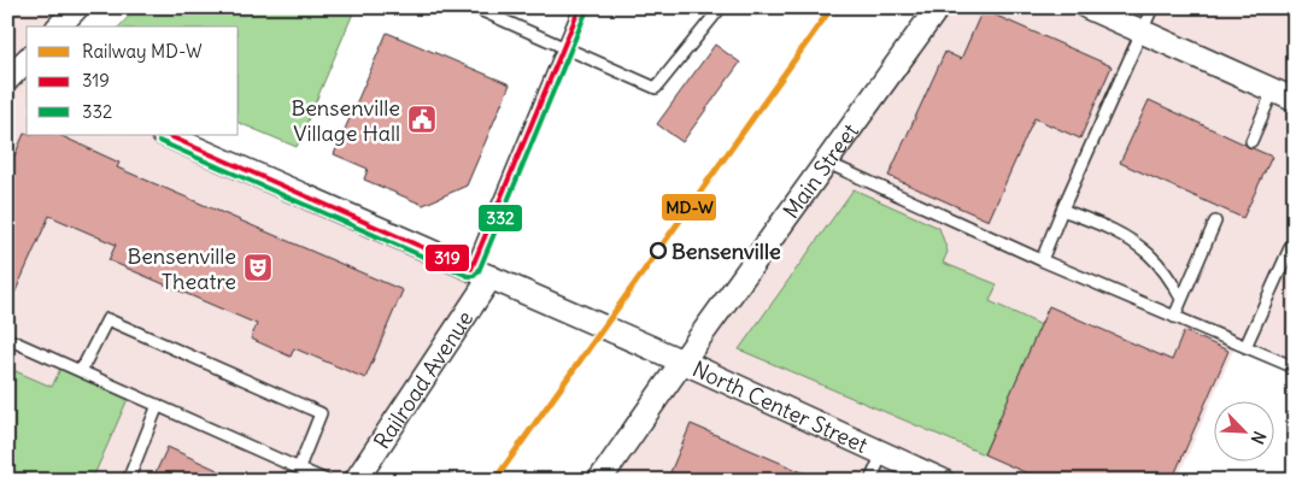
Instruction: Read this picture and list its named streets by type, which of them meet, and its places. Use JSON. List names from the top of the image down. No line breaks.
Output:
{"streets":{"street":["Main Street","Railroad Avenue","North Center Street"]},"crossings":[["Main Street","North Center Street"],["Railroad Avenue","North Center Street"]],"places":{"public building":["Bensenville Village Hall"],"other":["Bensenville"],"theatre":["Bensenville Theatre"]},"lines":["rail line MD-W","transit line 319","transit line 332"],"legend":["Railway MD-W","319","332"],"north":"bottom right"}
